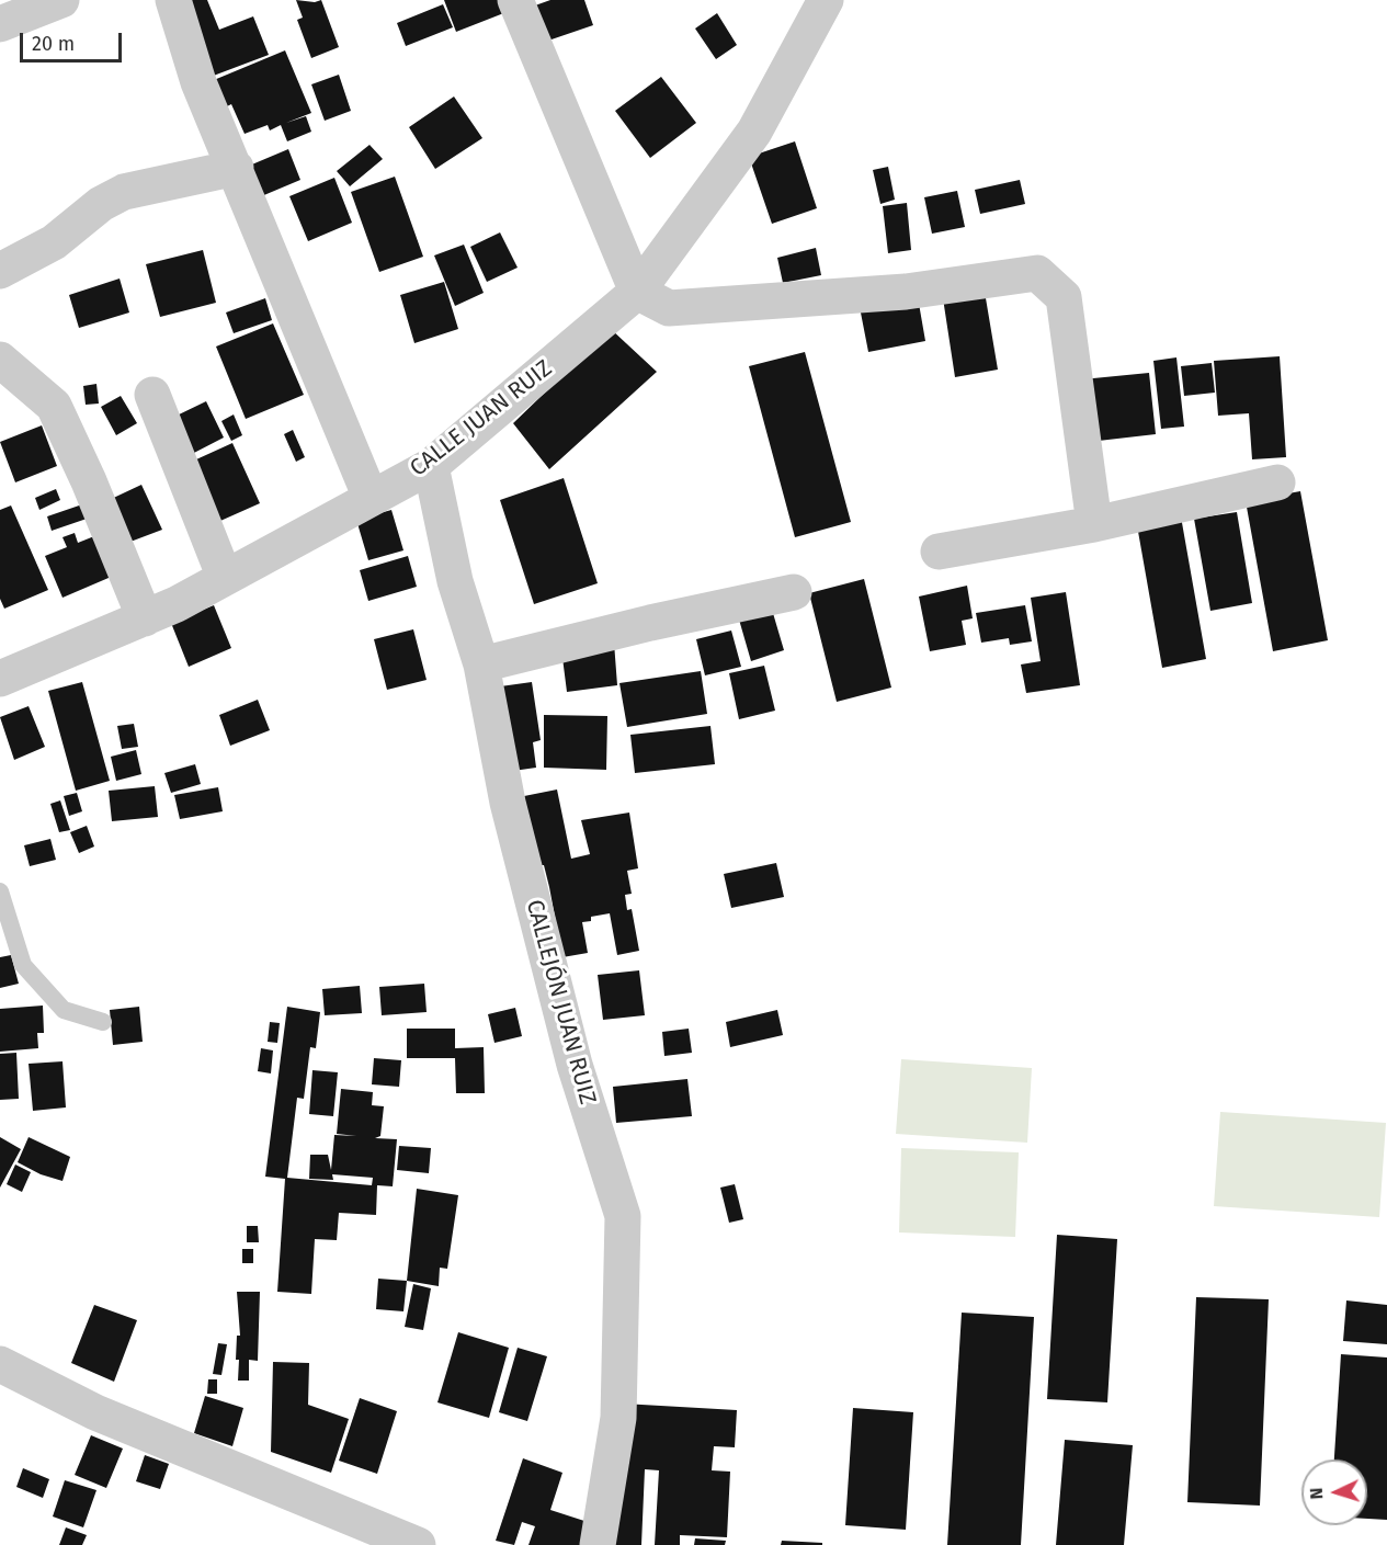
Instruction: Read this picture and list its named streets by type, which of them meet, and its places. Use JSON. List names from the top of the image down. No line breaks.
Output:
{"streets":{"street":["CALLE JUAN RUIZ","CALLEJÓN JUAN RUIZ"]},"crossings":[["CALLE JUAN RUIZ","CALLEJÓN JUAN RUIZ"]],"scale_bar":"20 m","north":"left"}
